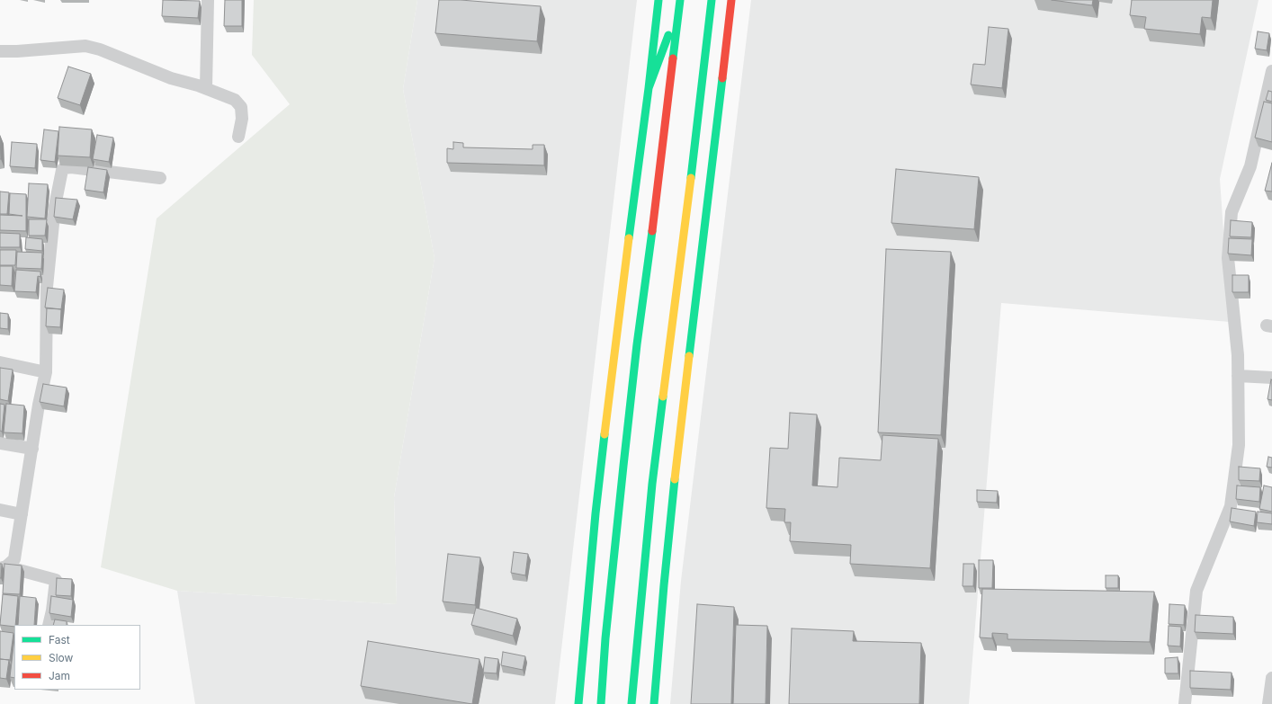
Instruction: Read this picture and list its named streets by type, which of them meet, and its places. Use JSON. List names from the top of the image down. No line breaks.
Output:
{"legend":["Fast","Slow","Jam"]}
